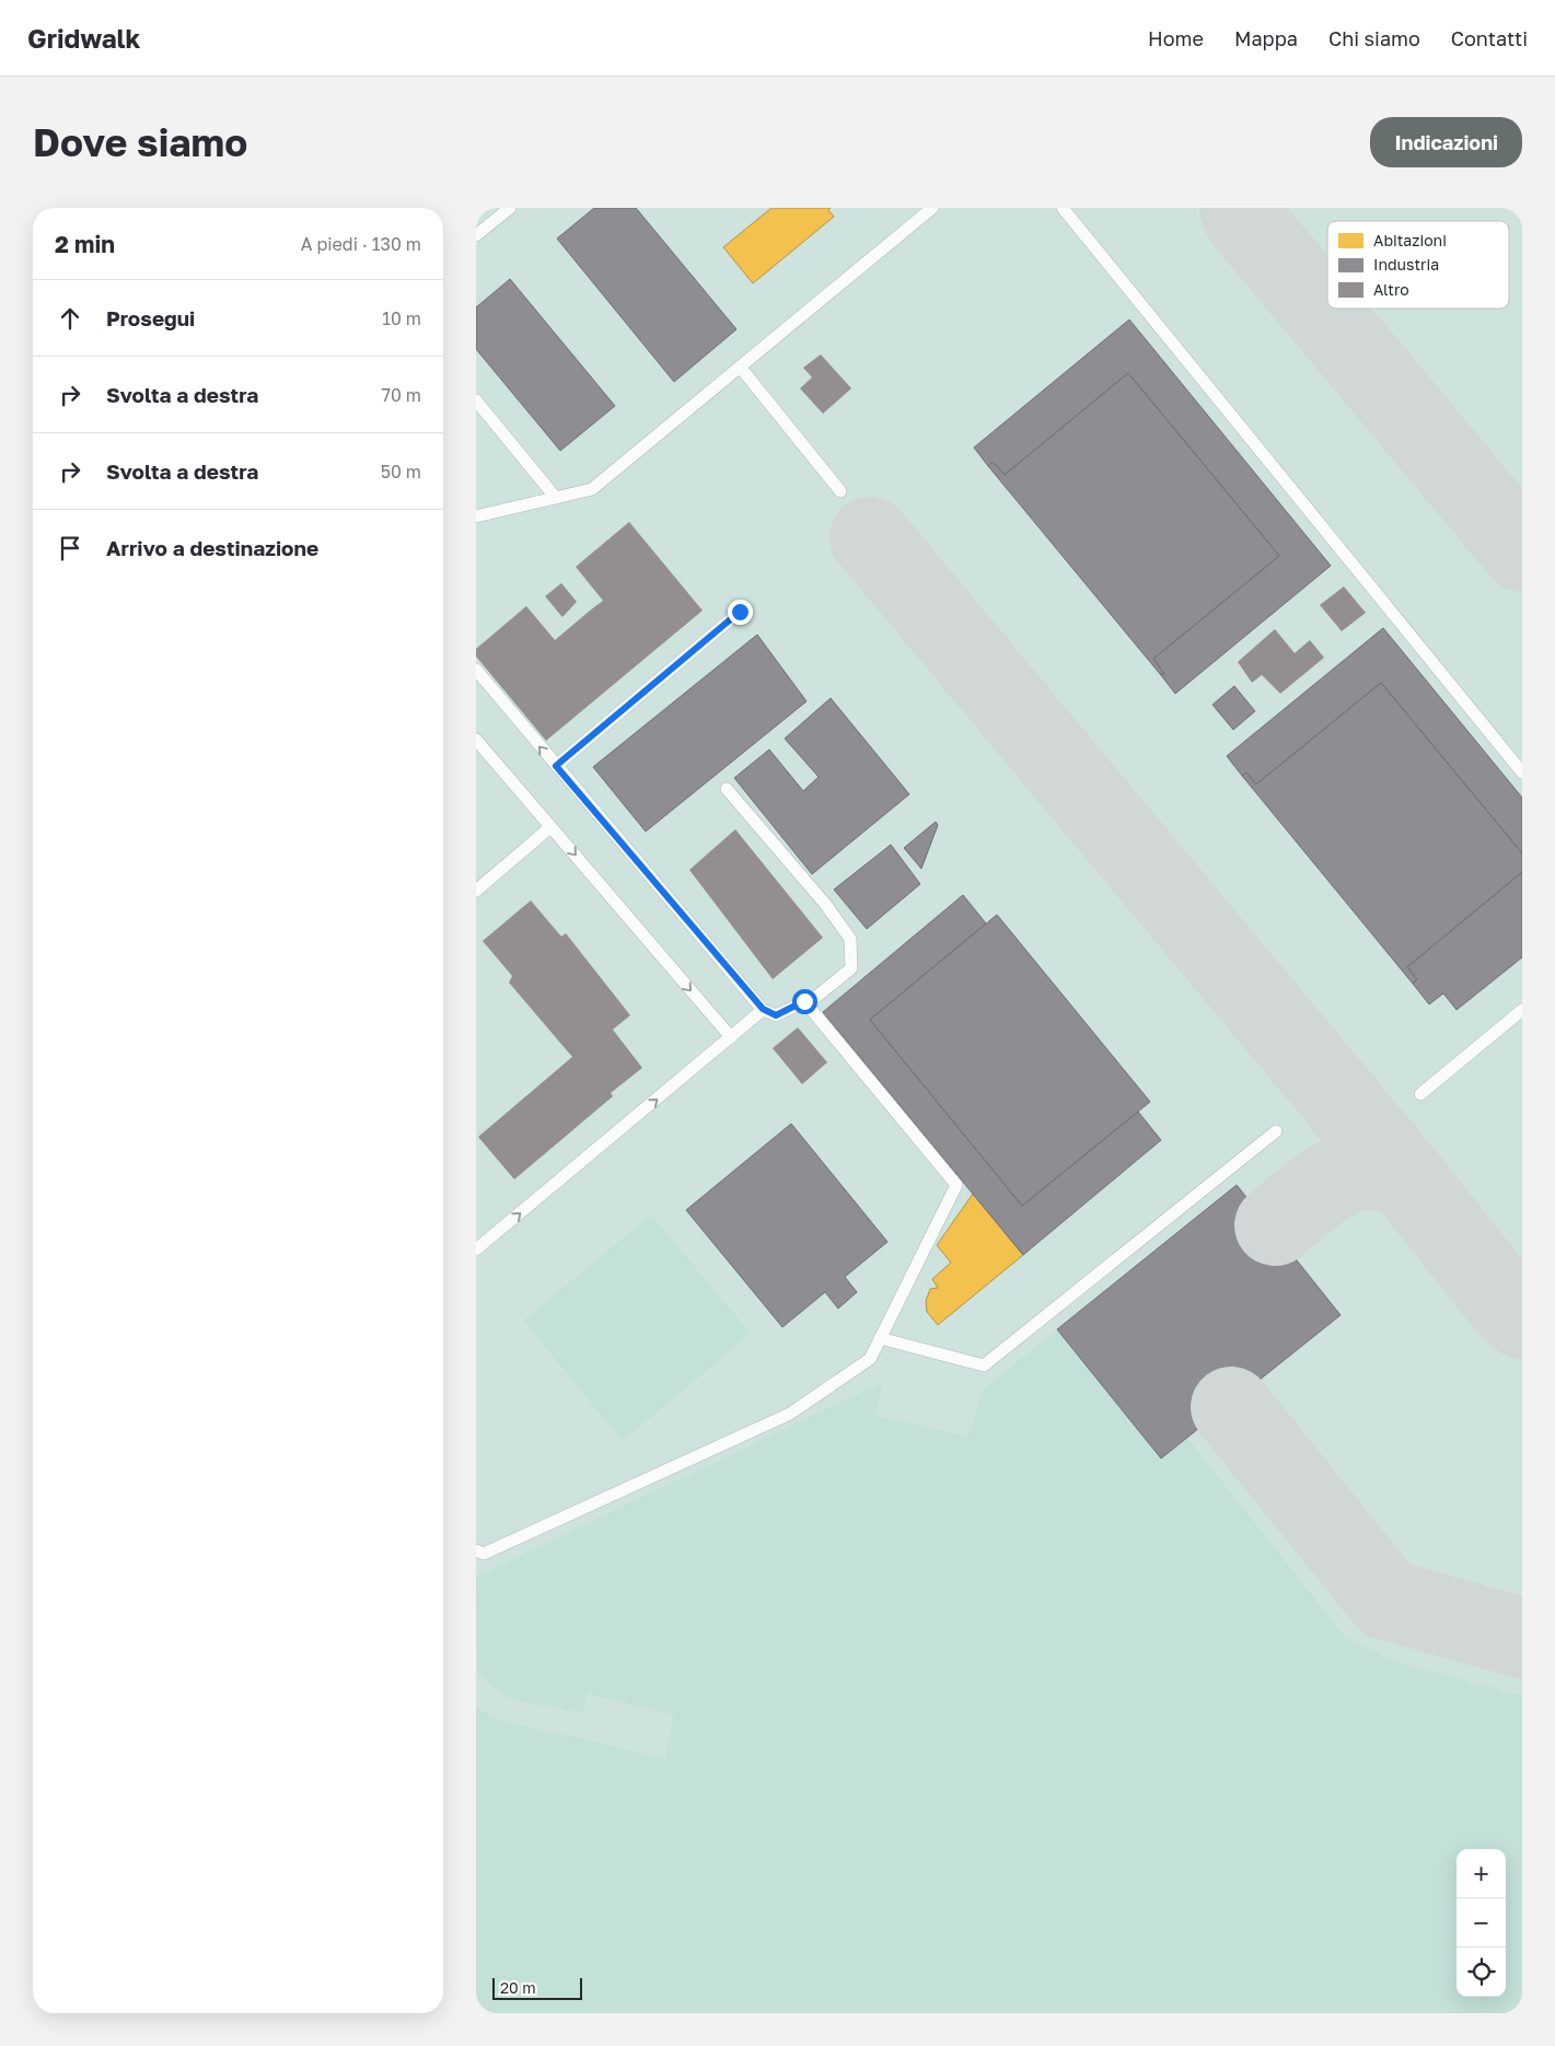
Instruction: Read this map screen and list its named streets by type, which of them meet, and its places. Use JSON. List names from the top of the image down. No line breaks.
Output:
{"legend":["Abitazioni","Industria","Altro"],"scale_bar":"20 m","page":{"header":"Gridwalk","nav":["Home","Mappa","Chi siamo","Contatti"],"buttons":"Indicazioni","title":"Dove siamo","heading":["2 min","A piedi · 130 m"],"list":[["Prosegui","10 m"],["Svolta a destra","70 m"],["Svolta a destra","50 m"],"Arrivo a destinazione"],"map_buttons":["+","−"],"scale":"20 m"}}
